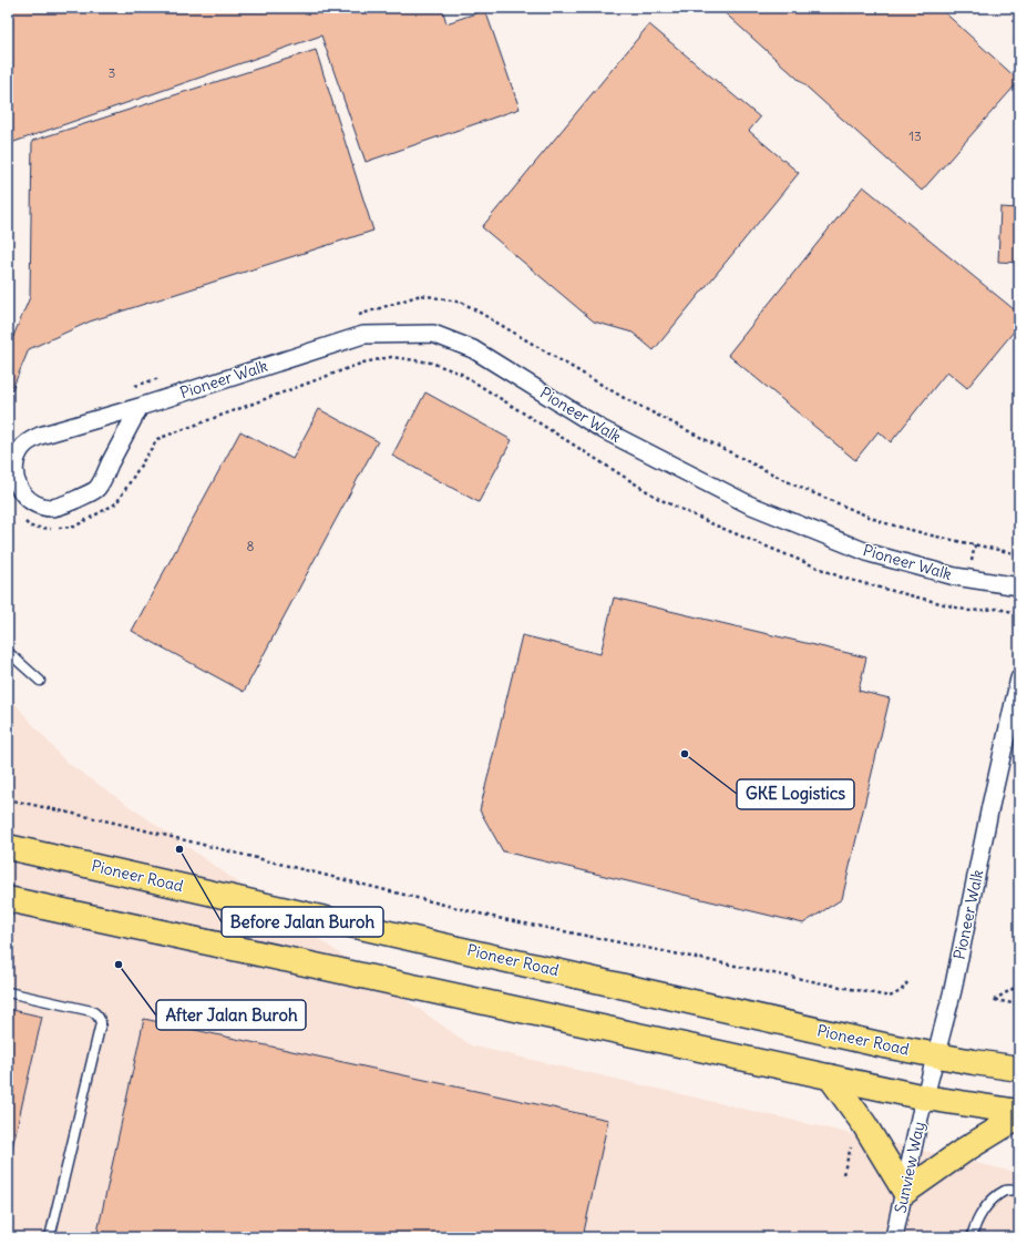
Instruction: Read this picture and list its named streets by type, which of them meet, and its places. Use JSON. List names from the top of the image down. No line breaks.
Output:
{"streets":{"main road":["Pioneer Road"],"street":["Pioneer Walk","Sunview Way"]},"crossings":[["Pioneer Walk","Pioneer Road"],["Pioneer Walk","Sunview Way"]],"places":["GKE Logistics","Before Jalan Buroh","After Jalan Buroh"],"house_numbers":["3","13","8"]}
